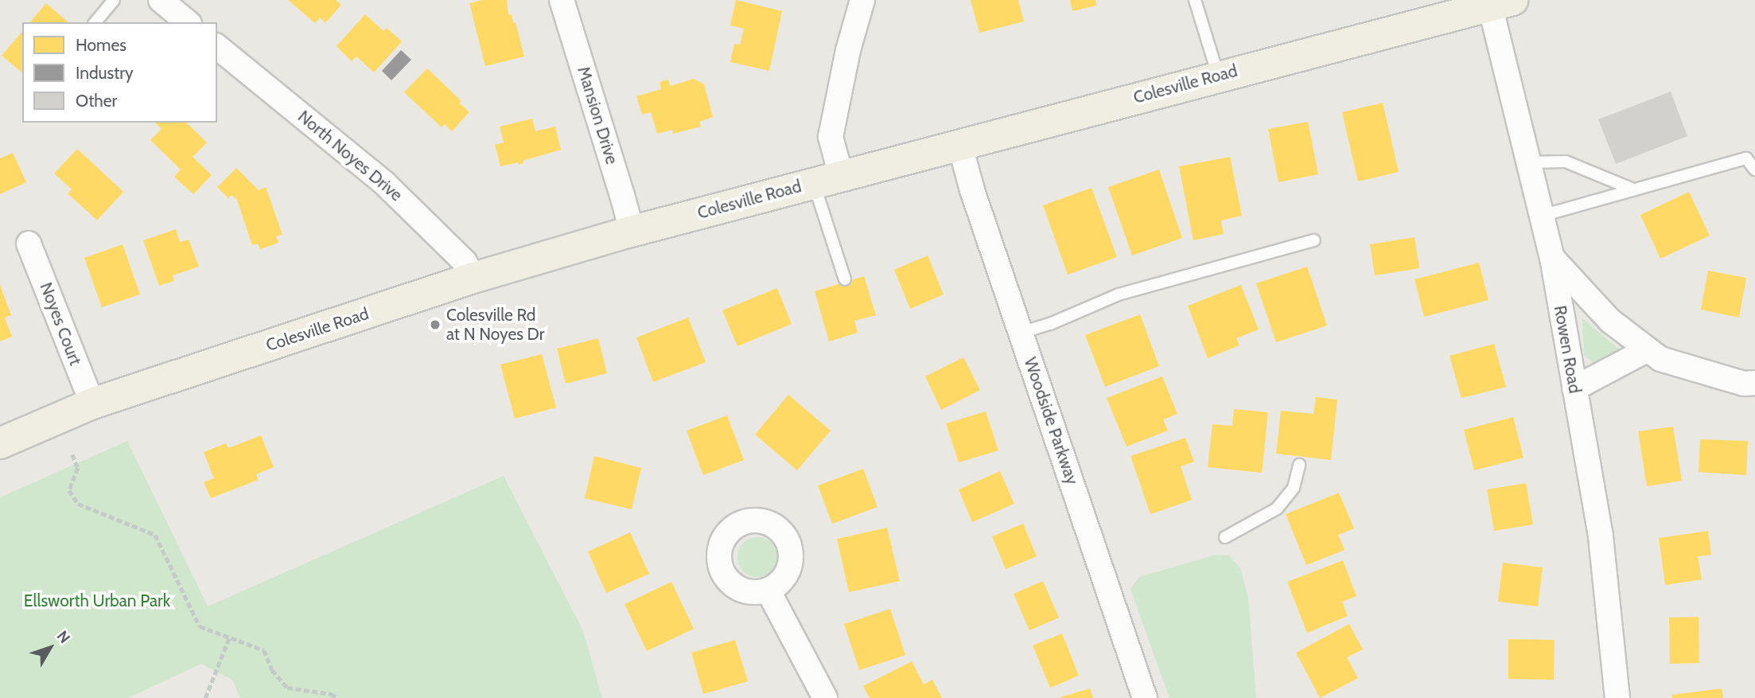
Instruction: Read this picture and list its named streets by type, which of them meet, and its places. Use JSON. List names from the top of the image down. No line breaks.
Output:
{"streets":{"highway":["Colesville Road"],"street":["Mansion Drive","North Noyes Drive","Noyes Court","Rowen Road","Woodside Parkway"]},"crossings":[["Colesville Road","Mansion Drive"],["Colesville Road","North Noyes Drive"],["Colesville Road","Noyes Court"],["Colesville Road","Rowen Road"],["Colesville Road","Woodside Parkway"]],"parks":["Ellsworth Urban Park"],"places":["Colesville Rd at N Noyes Dr"],"legend":["Homes","Industry","Other"],"north":"top right"}
